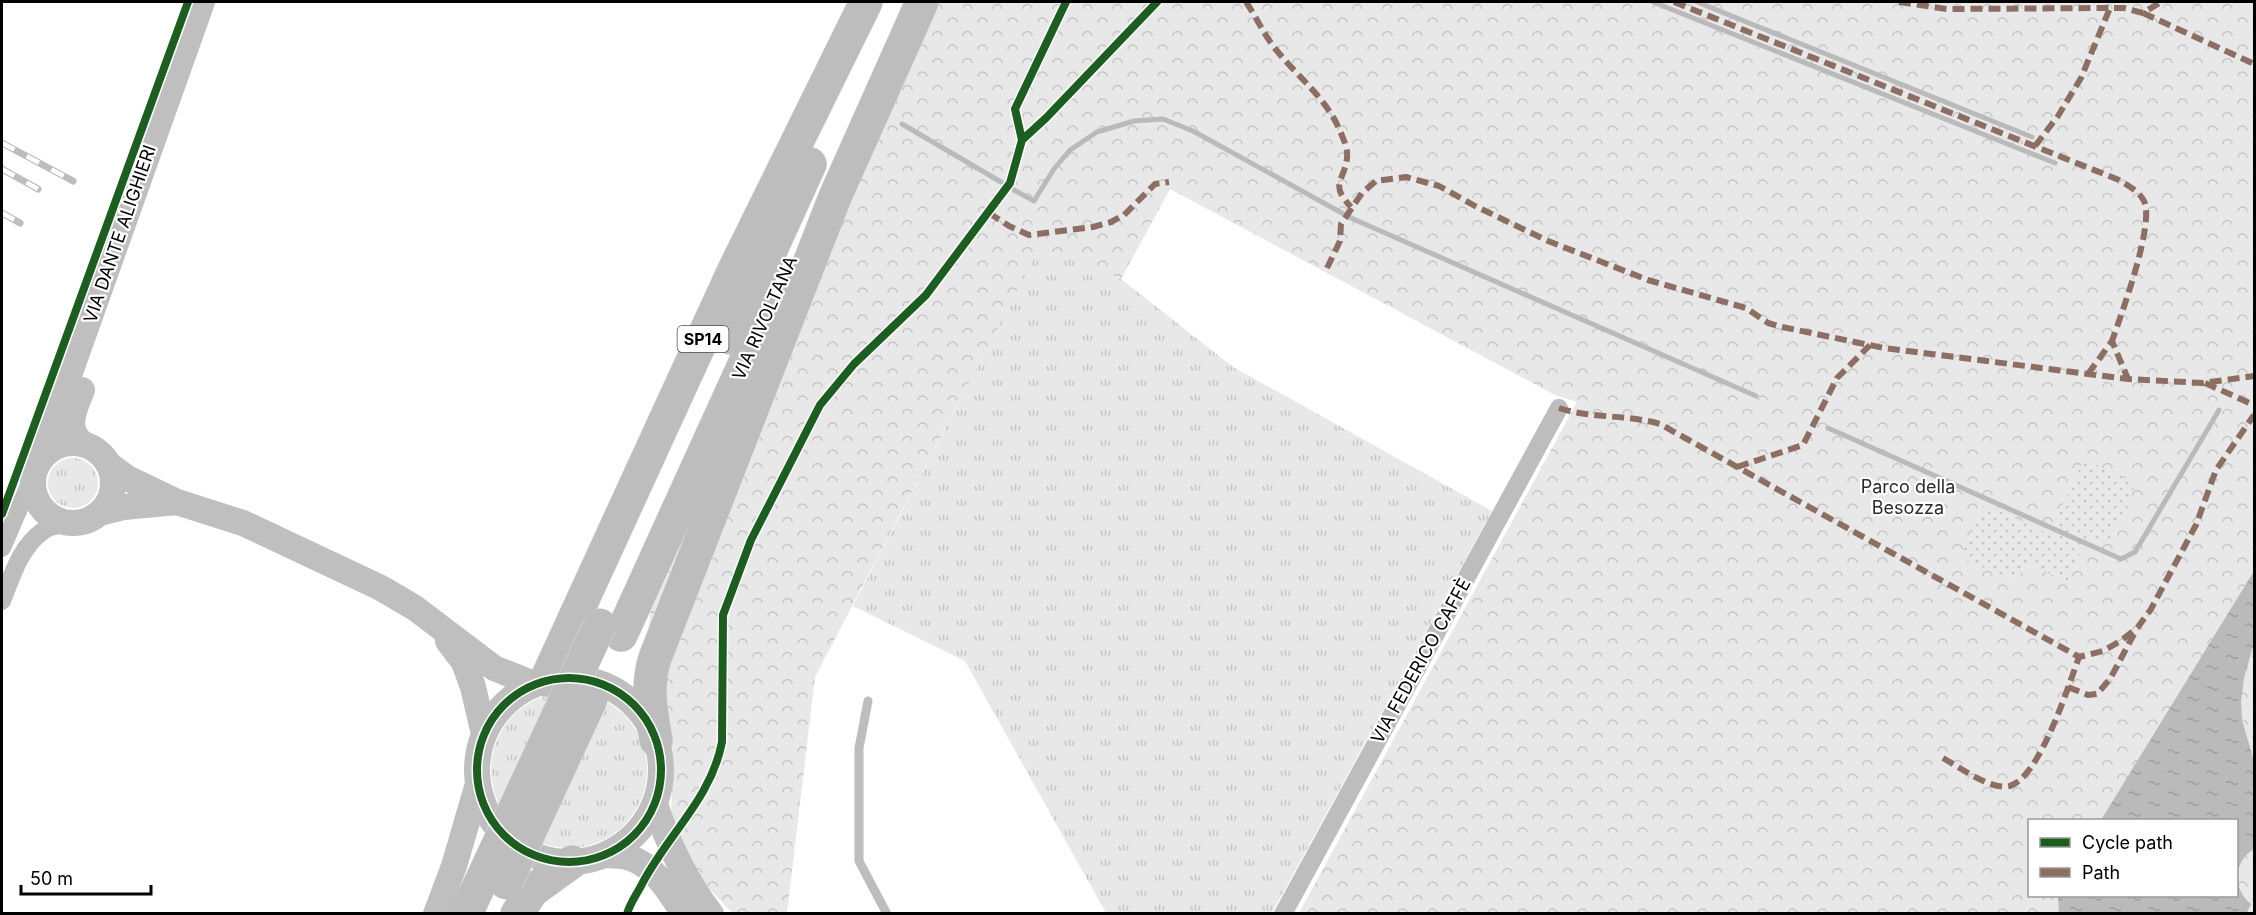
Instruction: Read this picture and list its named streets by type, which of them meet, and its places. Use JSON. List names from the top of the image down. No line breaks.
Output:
{"streets":{"highway":["VIA RIVOLTANA","SP14"],"street":["VIA DANTE ALIGHIERI","VIA FEDERICO CAFFÈ"]},"crossings":[["VIA RIVOLTANA","SP14"]],"parks":["Parco della Besozza"],"legend":["Cycle path","Path"],"scale_bar":"50 m"}
